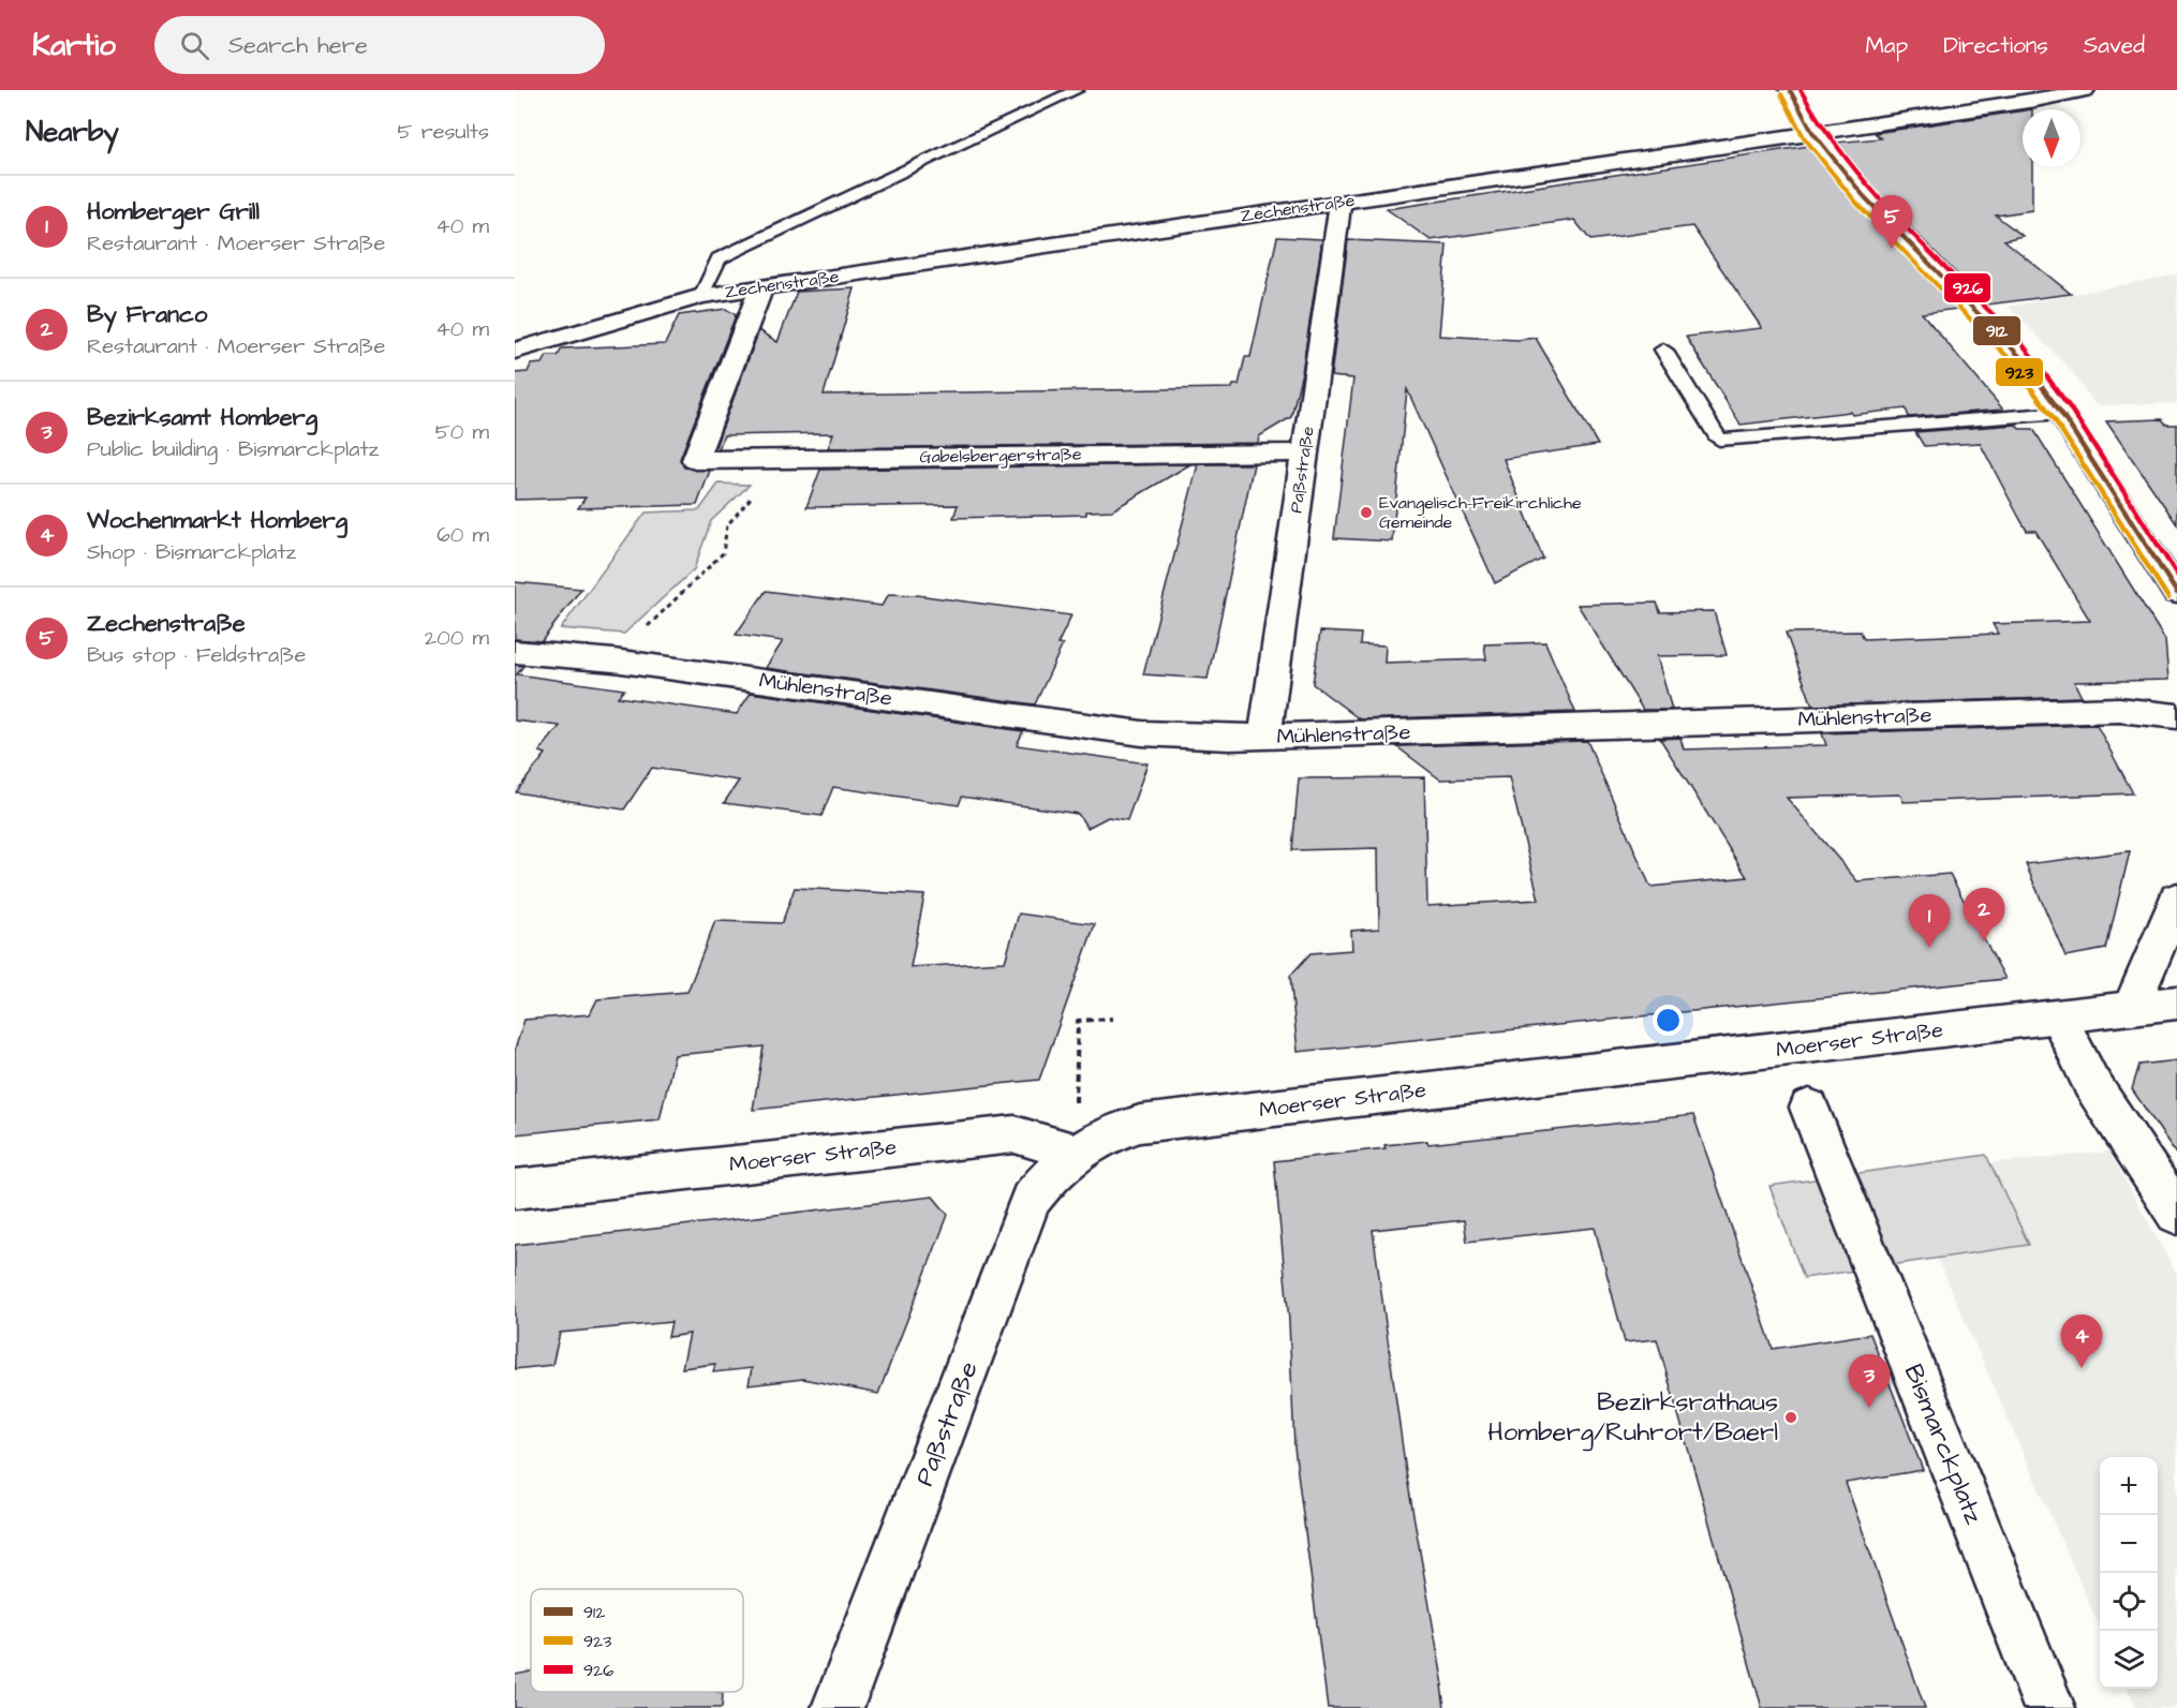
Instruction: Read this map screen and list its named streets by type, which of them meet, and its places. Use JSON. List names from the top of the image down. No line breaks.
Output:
{"streets":{"street":["Zechenstraße","Gabelsbergerstraße","Paßstraße","Mühlenstraße","Moerser Straße","Bismarckplatz"]},"crossings":[["Zechenstraße","Gabelsbergerstraße"],["Zechenstraße","Paßstraße"],["Gabelsbergerstraße","Paßstraße"],["Paßstraße","Mühlenstraße"],["Paßstraße","Moerser Straße"]],"places":["Evangelisch-Freikirchliche Gemeinde","Bezirksrathaus Homberg/Ruhrort/Baerl"],"lines":["transit line 912","transit line 926","transit line 923"],"legend":["912","923","926"],"north":"bottom","page":{"header":"Kartio","search":"Search here","nav":["Map","Directions","Saved"],"heading":["Nearby","5 results"],"list":[{"mark":"1","name":"Homberger Grill","note":"Restaurant · Moerser Straße","value":"40 m"},{"mark":"2","name":"By Franco","note":"Restaurant · Moerser Straße","value":"40 m"},{"mark":"3","name":"Bezirksamt Homberg","note":"Public building · Bismarckplatz","value":"50 m"},{"mark":"4","name":"Wochenmarkt Homberg","note":"Shop · Bismarckplatz","value":"60 m"},{"mark":"5","name":"Zechenstraße","note":"Bus stop · Feldstraße","value":"200 m"}],"pins":["5","2","1","4","3"],"map_buttons":["+","−"]}}
